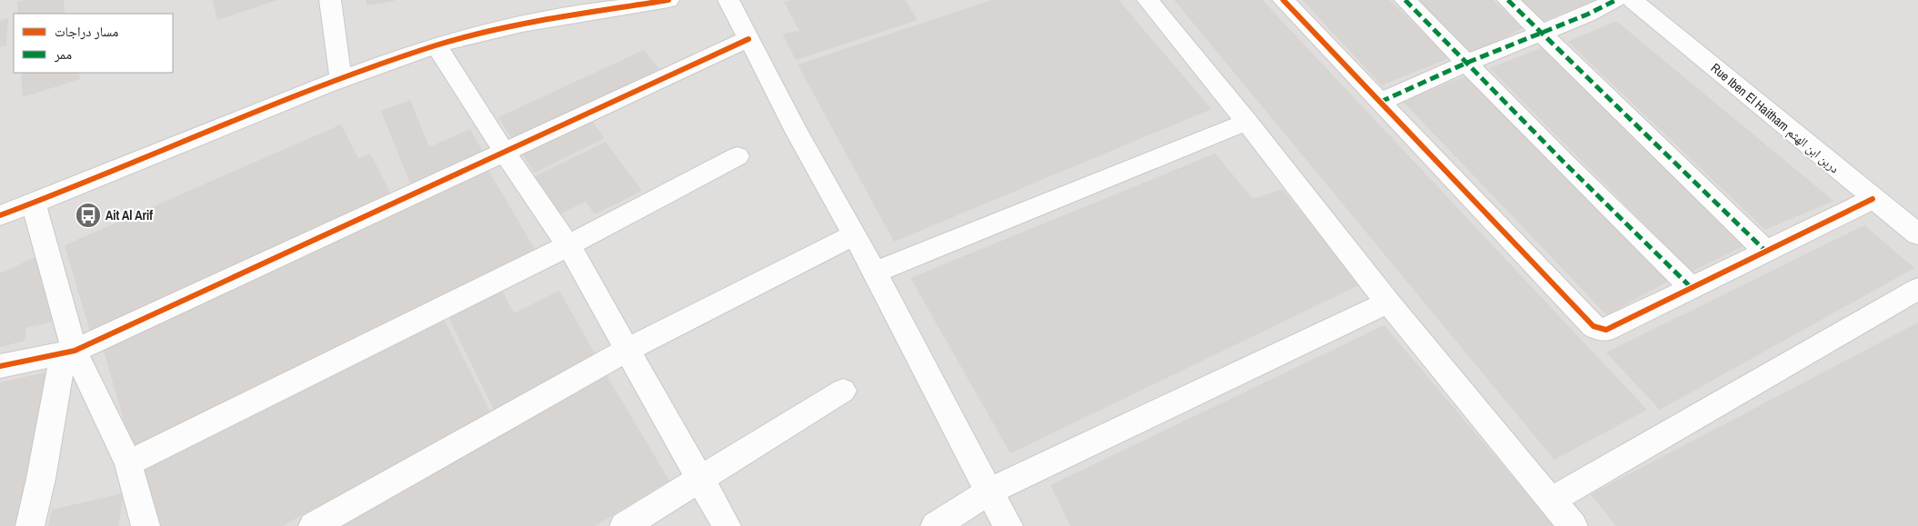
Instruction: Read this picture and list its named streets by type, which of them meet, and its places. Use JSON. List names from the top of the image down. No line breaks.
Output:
{"streets":{"street":["Rue Iben El Haitham دربن ابن الهثم"]},"places":{"bus stop":["Ait Al Arif"]},"legend":["مسار دراجات","ممر"]}
